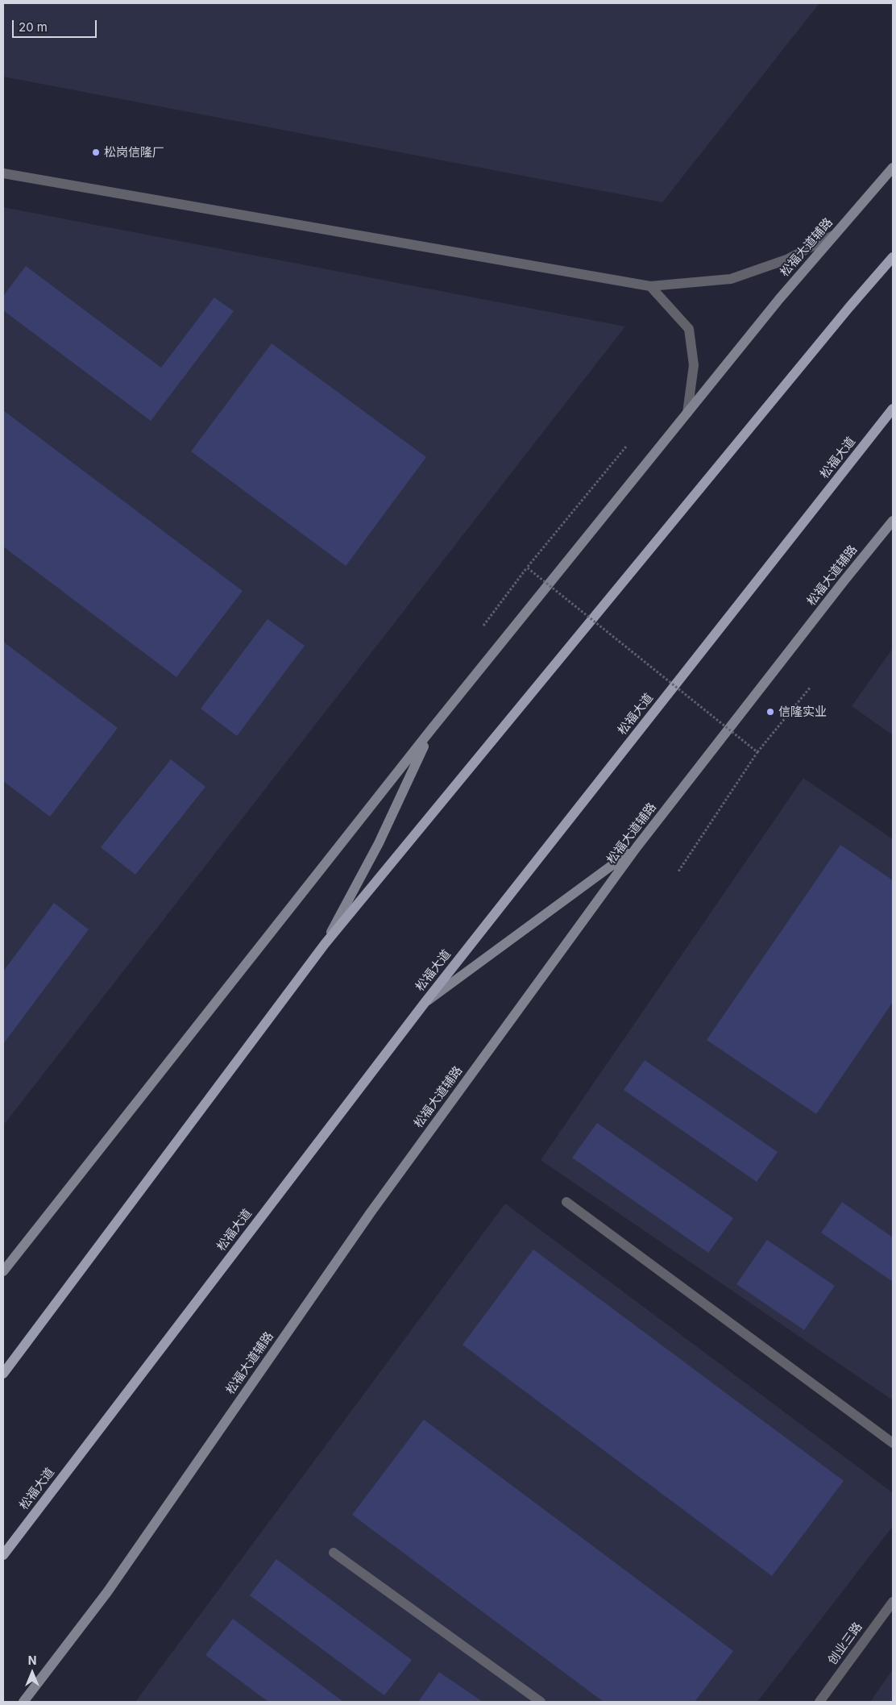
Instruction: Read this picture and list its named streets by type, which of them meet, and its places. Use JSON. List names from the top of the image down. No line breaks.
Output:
{"streets":{"main road":["松福大道辅路","松福大道"],"street":["创业三路"]},"places":["松岗信隆厂","信隆实业"],"scale_bar":"20 m","north":"top"}
